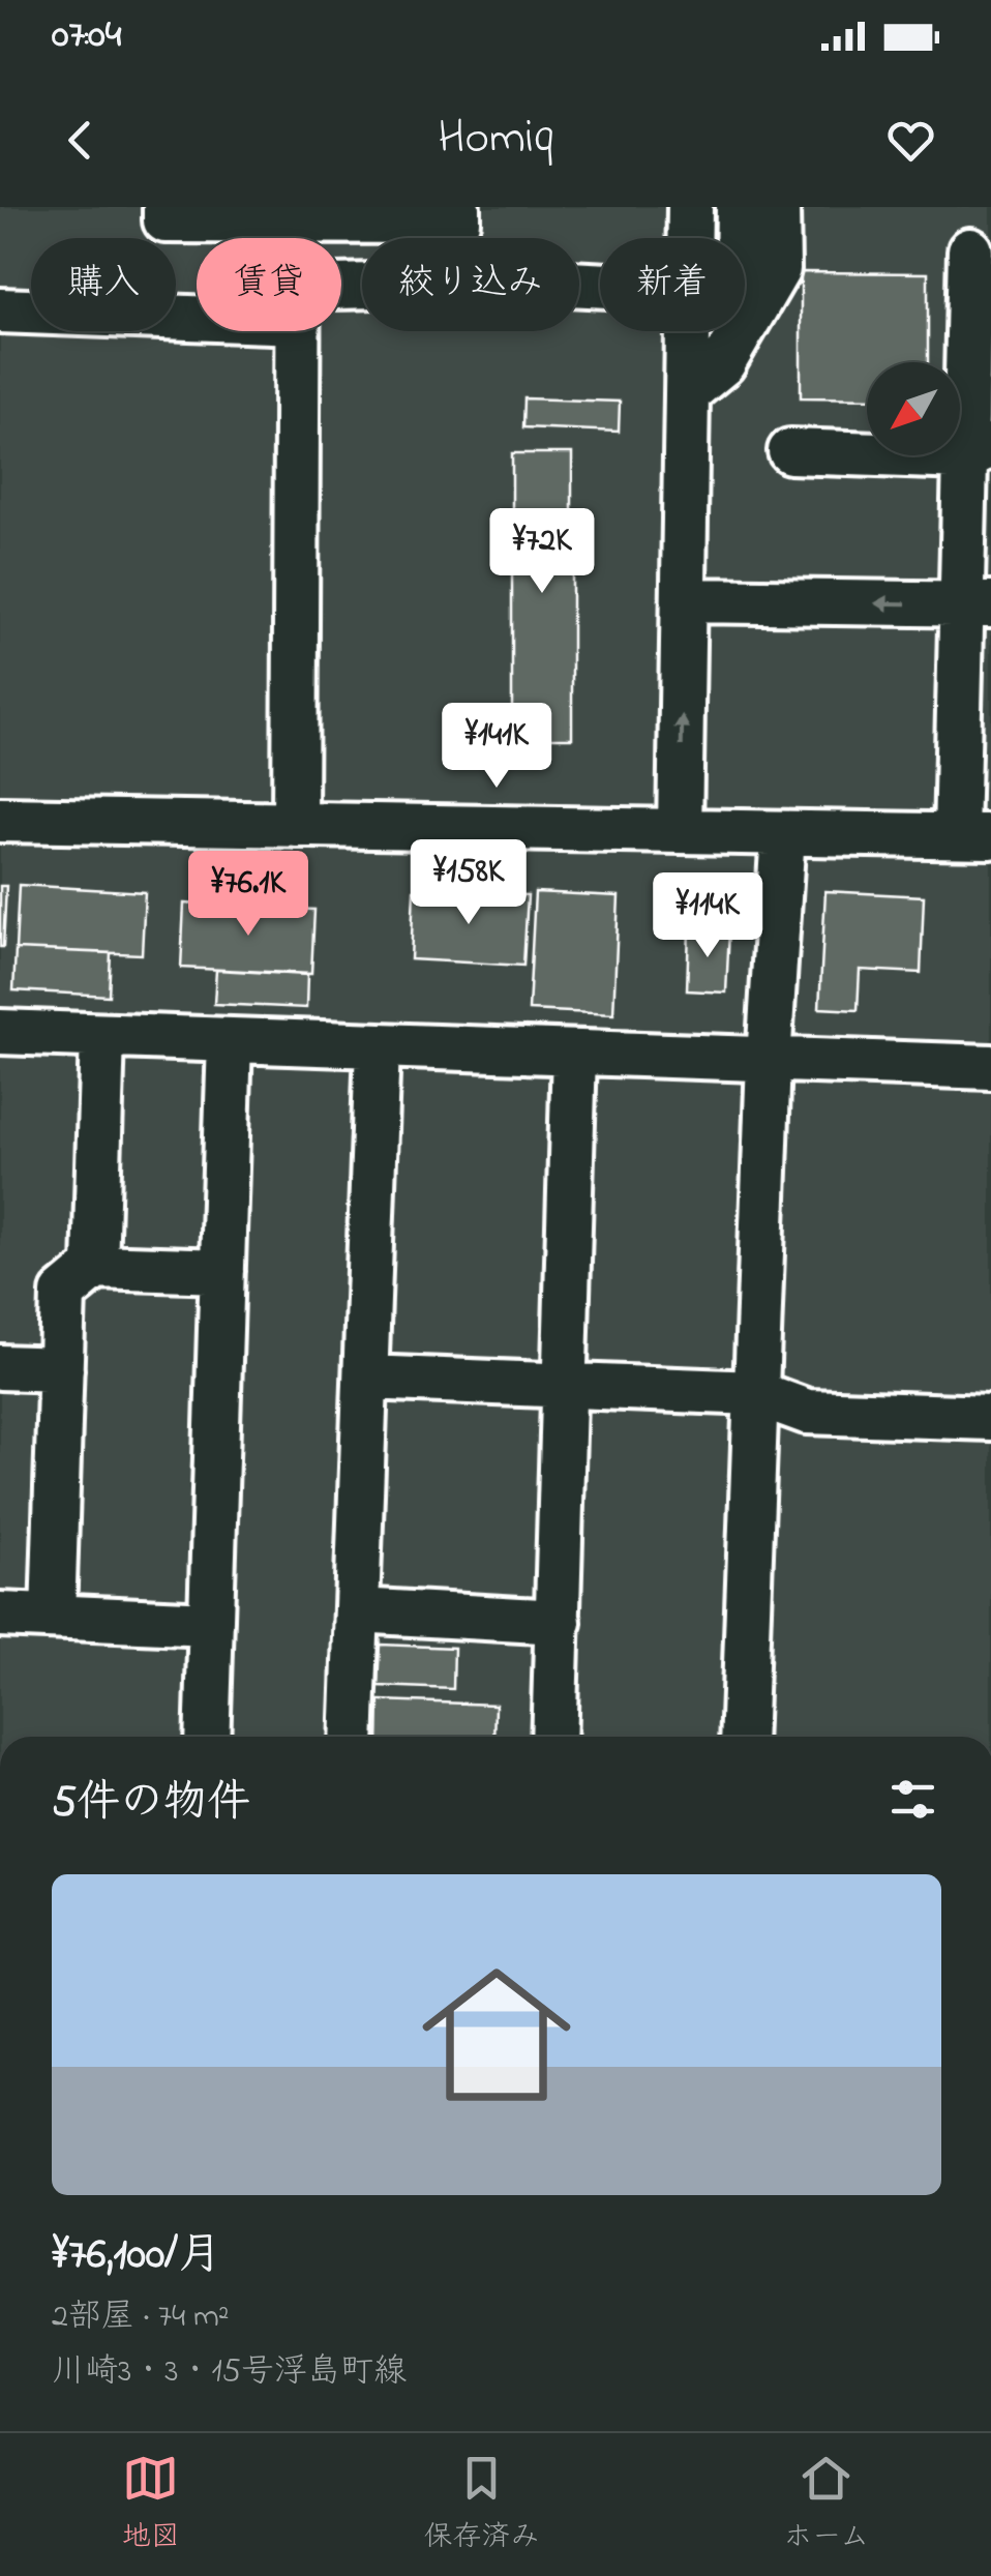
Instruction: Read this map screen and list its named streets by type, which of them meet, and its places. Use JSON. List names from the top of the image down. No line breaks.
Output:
{"north":"bottom left","page":{"status":"07:04","header":"Homiq","chip":["購入","賃貸","絞り込み","新着"],"price":["¥72K","¥141K","¥158K","¥76.1K","¥114K"],"heading":"5件の物件","list":[{"name":"¥76,100/月","note":"2部屋 · 74 m² · 川崎3・3・15号浮島町線"}],"tabs":["地図","保存済み","ホーム"]}}
